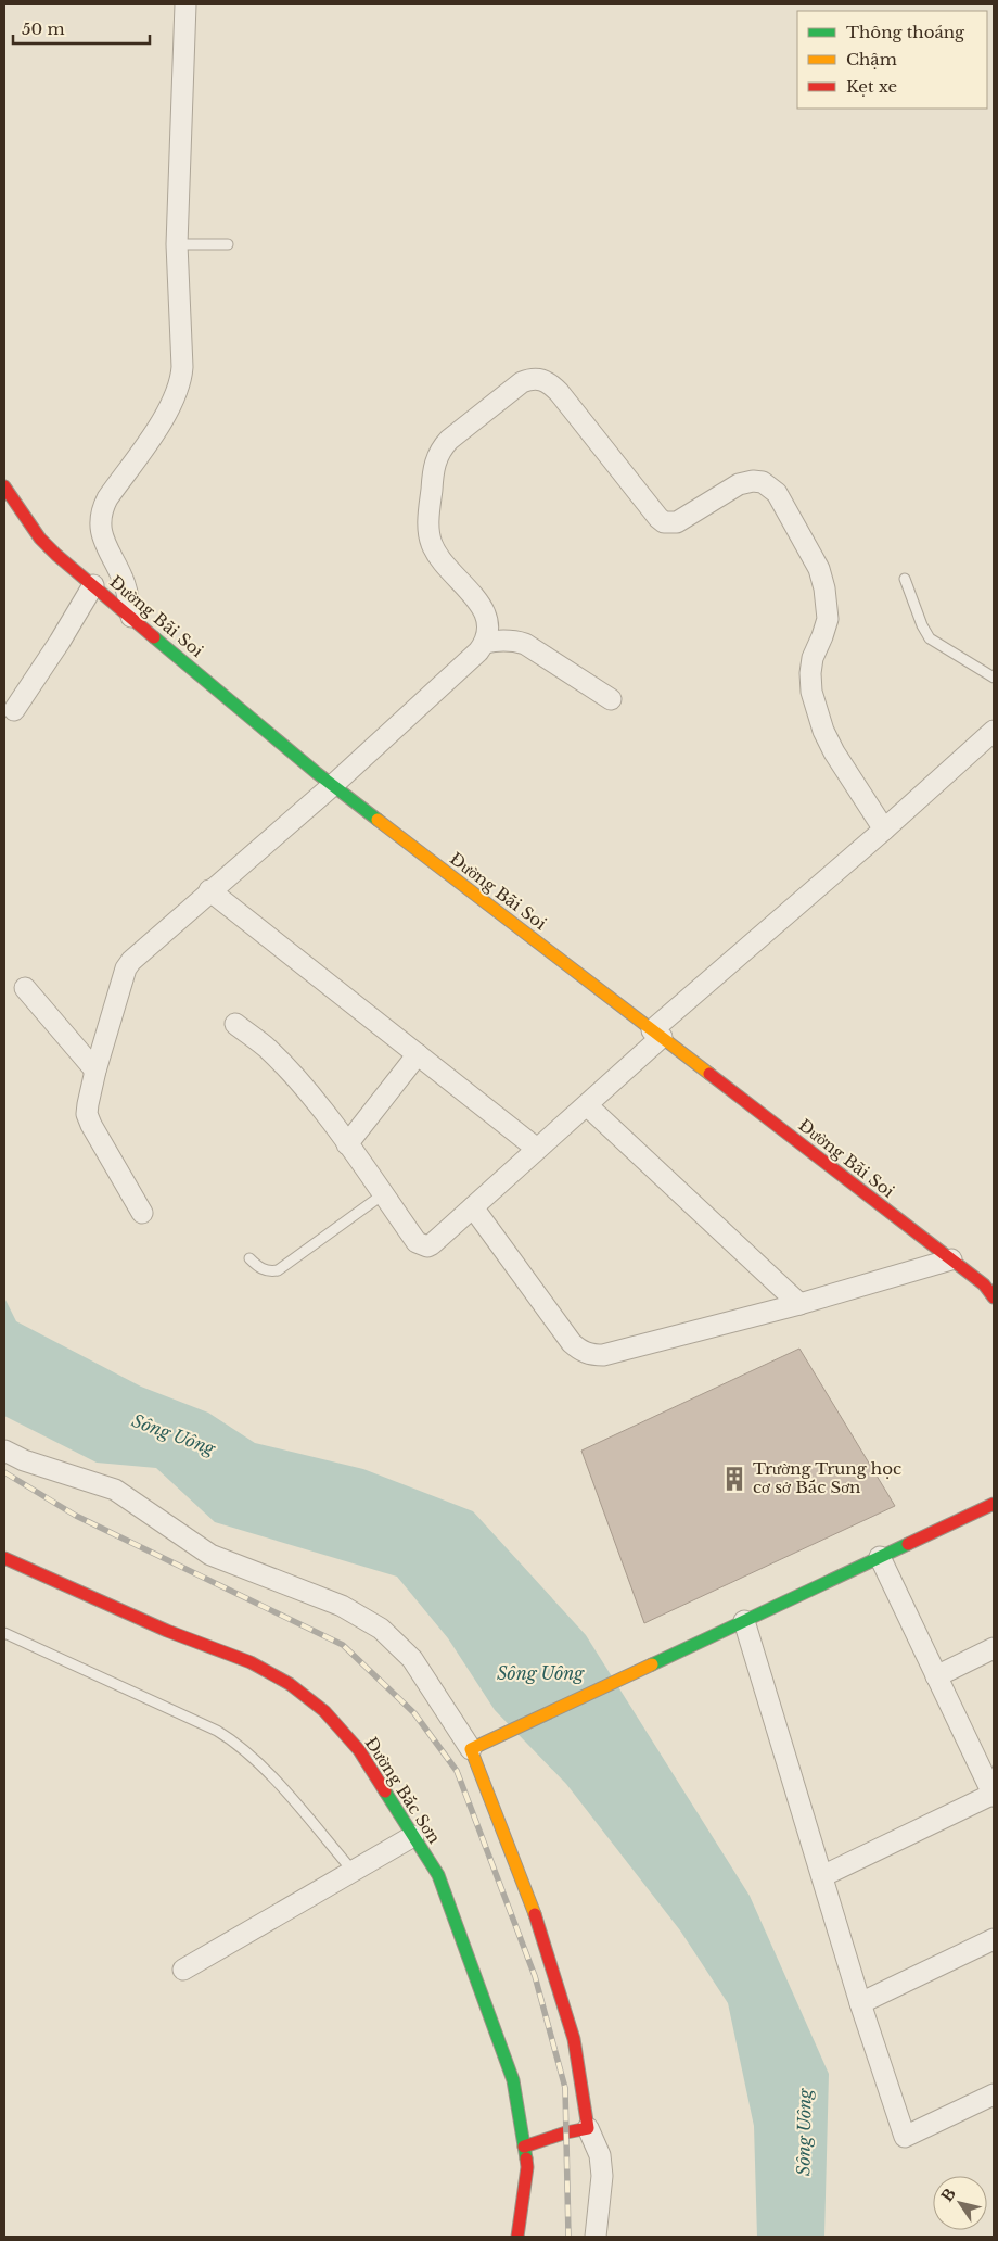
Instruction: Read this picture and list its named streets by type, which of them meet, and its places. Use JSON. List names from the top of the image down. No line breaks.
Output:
{"streets":{"main road":["Đường Bãi Soi","Đường Bắc Sơn"]},"water":["Sông Uông"],"places":{"building":["Trường Trung học cơ sở Bắc Sơn"]},"legend":["Thông thoáng","Chậm","Kẹt xe"],"scale_bar":"50 m","north":"top left"}
